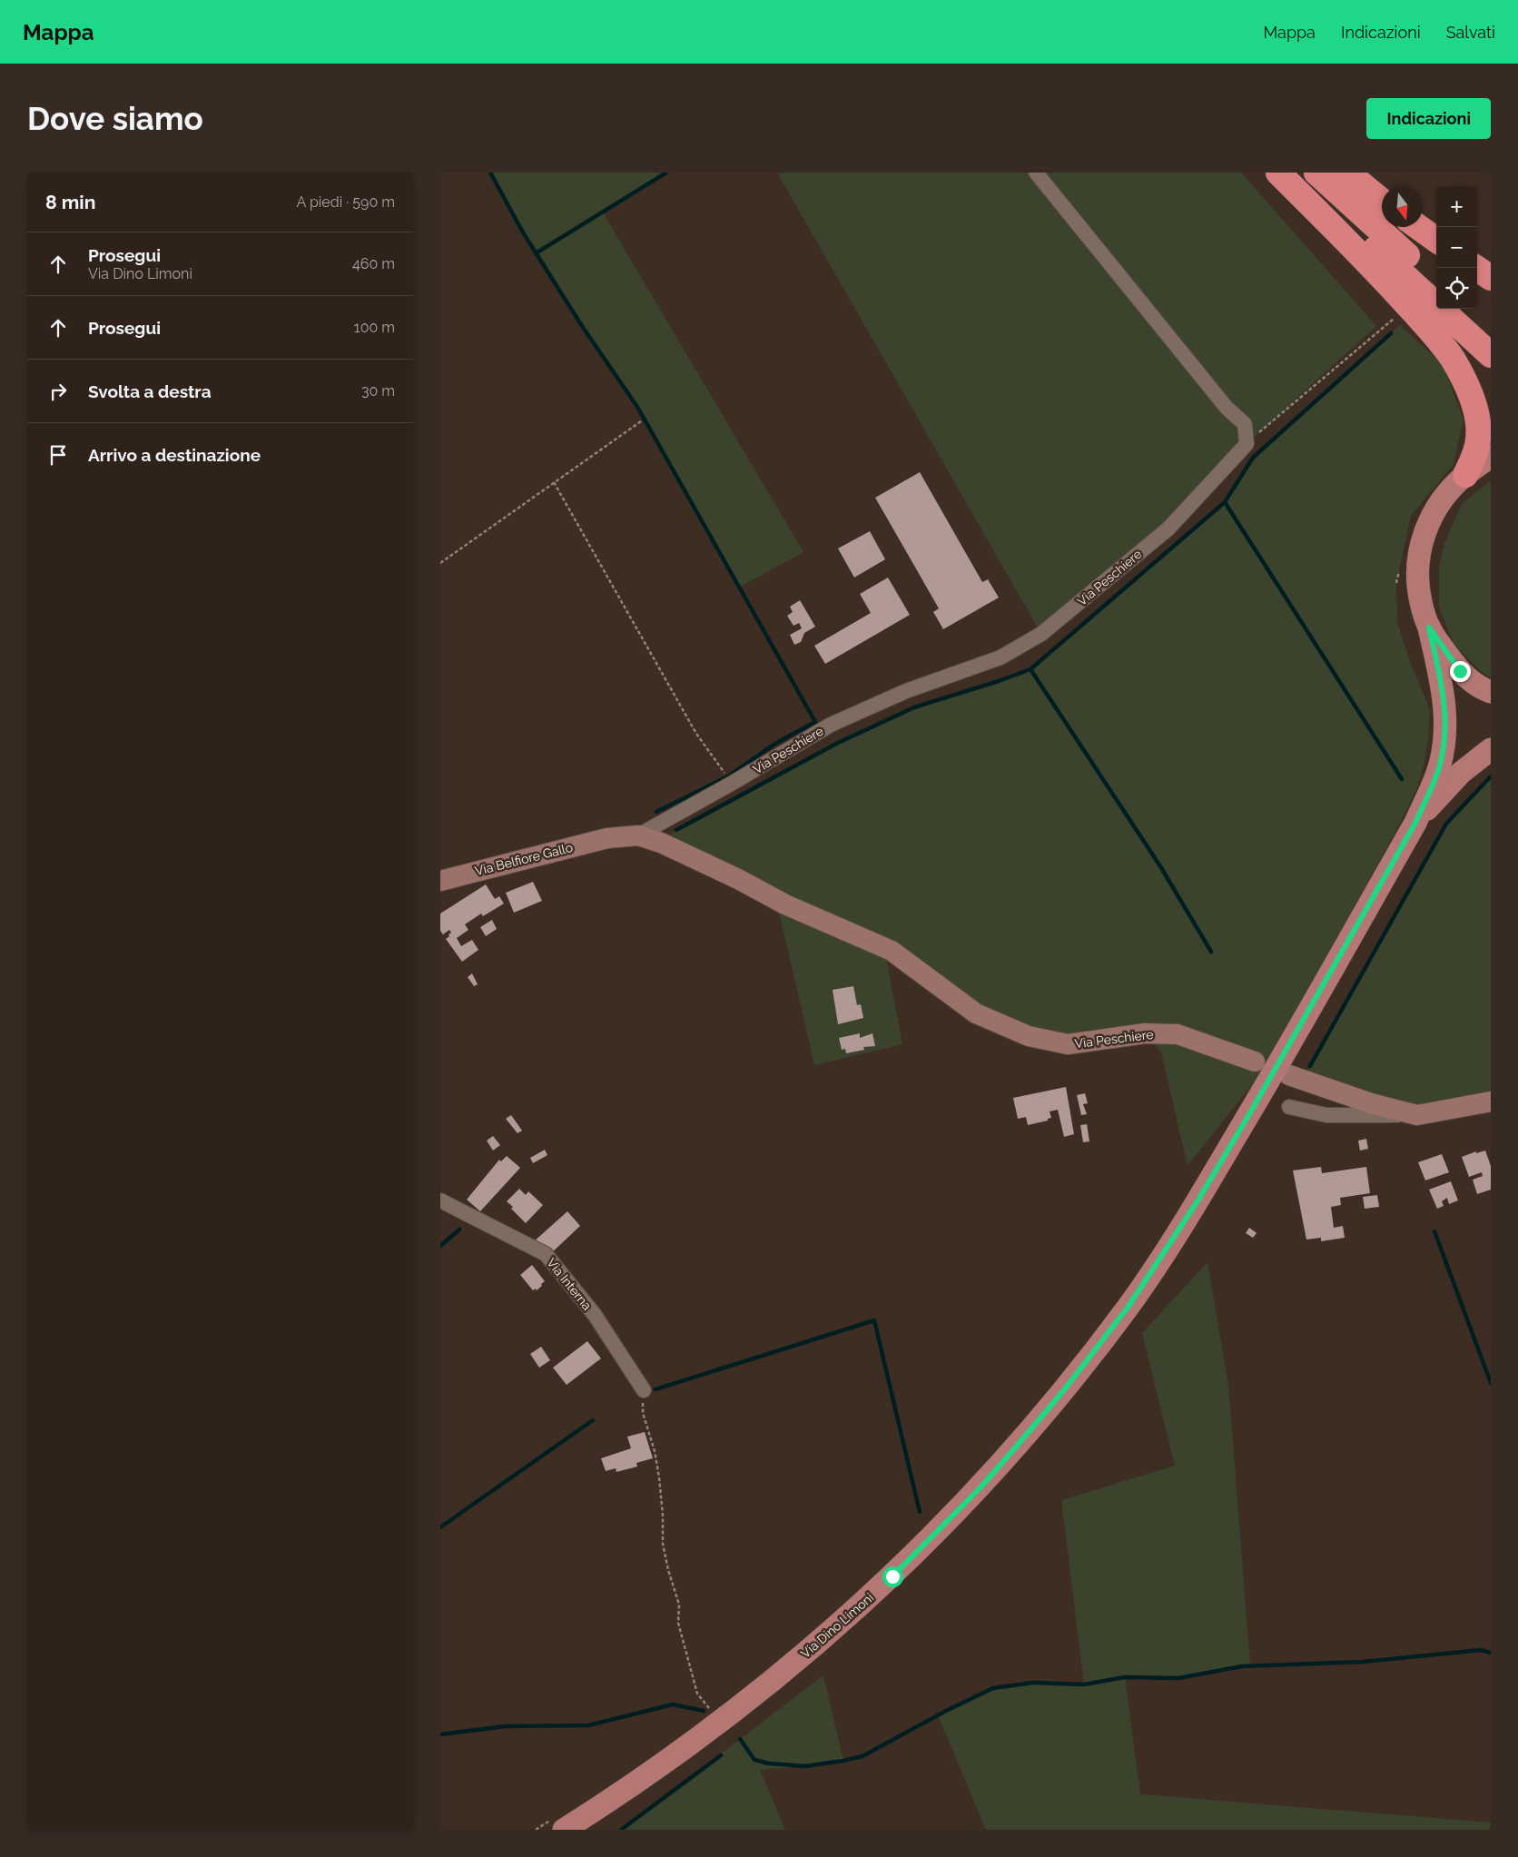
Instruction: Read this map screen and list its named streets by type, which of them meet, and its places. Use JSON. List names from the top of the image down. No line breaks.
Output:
{"streets":{"main road":["Via Dino Limoni"],"street":["Via Peschiere","Via Belfiore Gallo","Via Interna"]},"crossings":[["Via Peschiere","Via Belfiore Gallo"]],"north":"bottom","page":{"header":"Mappa","nav":["Mappa","Indicazioni","Salvati"],"buttons":"Indicazioni","title":"Dove siamo","heading":["8 min","A piedi · 590 m"],"map_buttons":["+","−"],"list":[["Prosegui","Via Dino Limoni","460 m"],["Prosegui","100 m"],["Svolta a destra","30 m"],"Arrivo a destinazione"]}}
